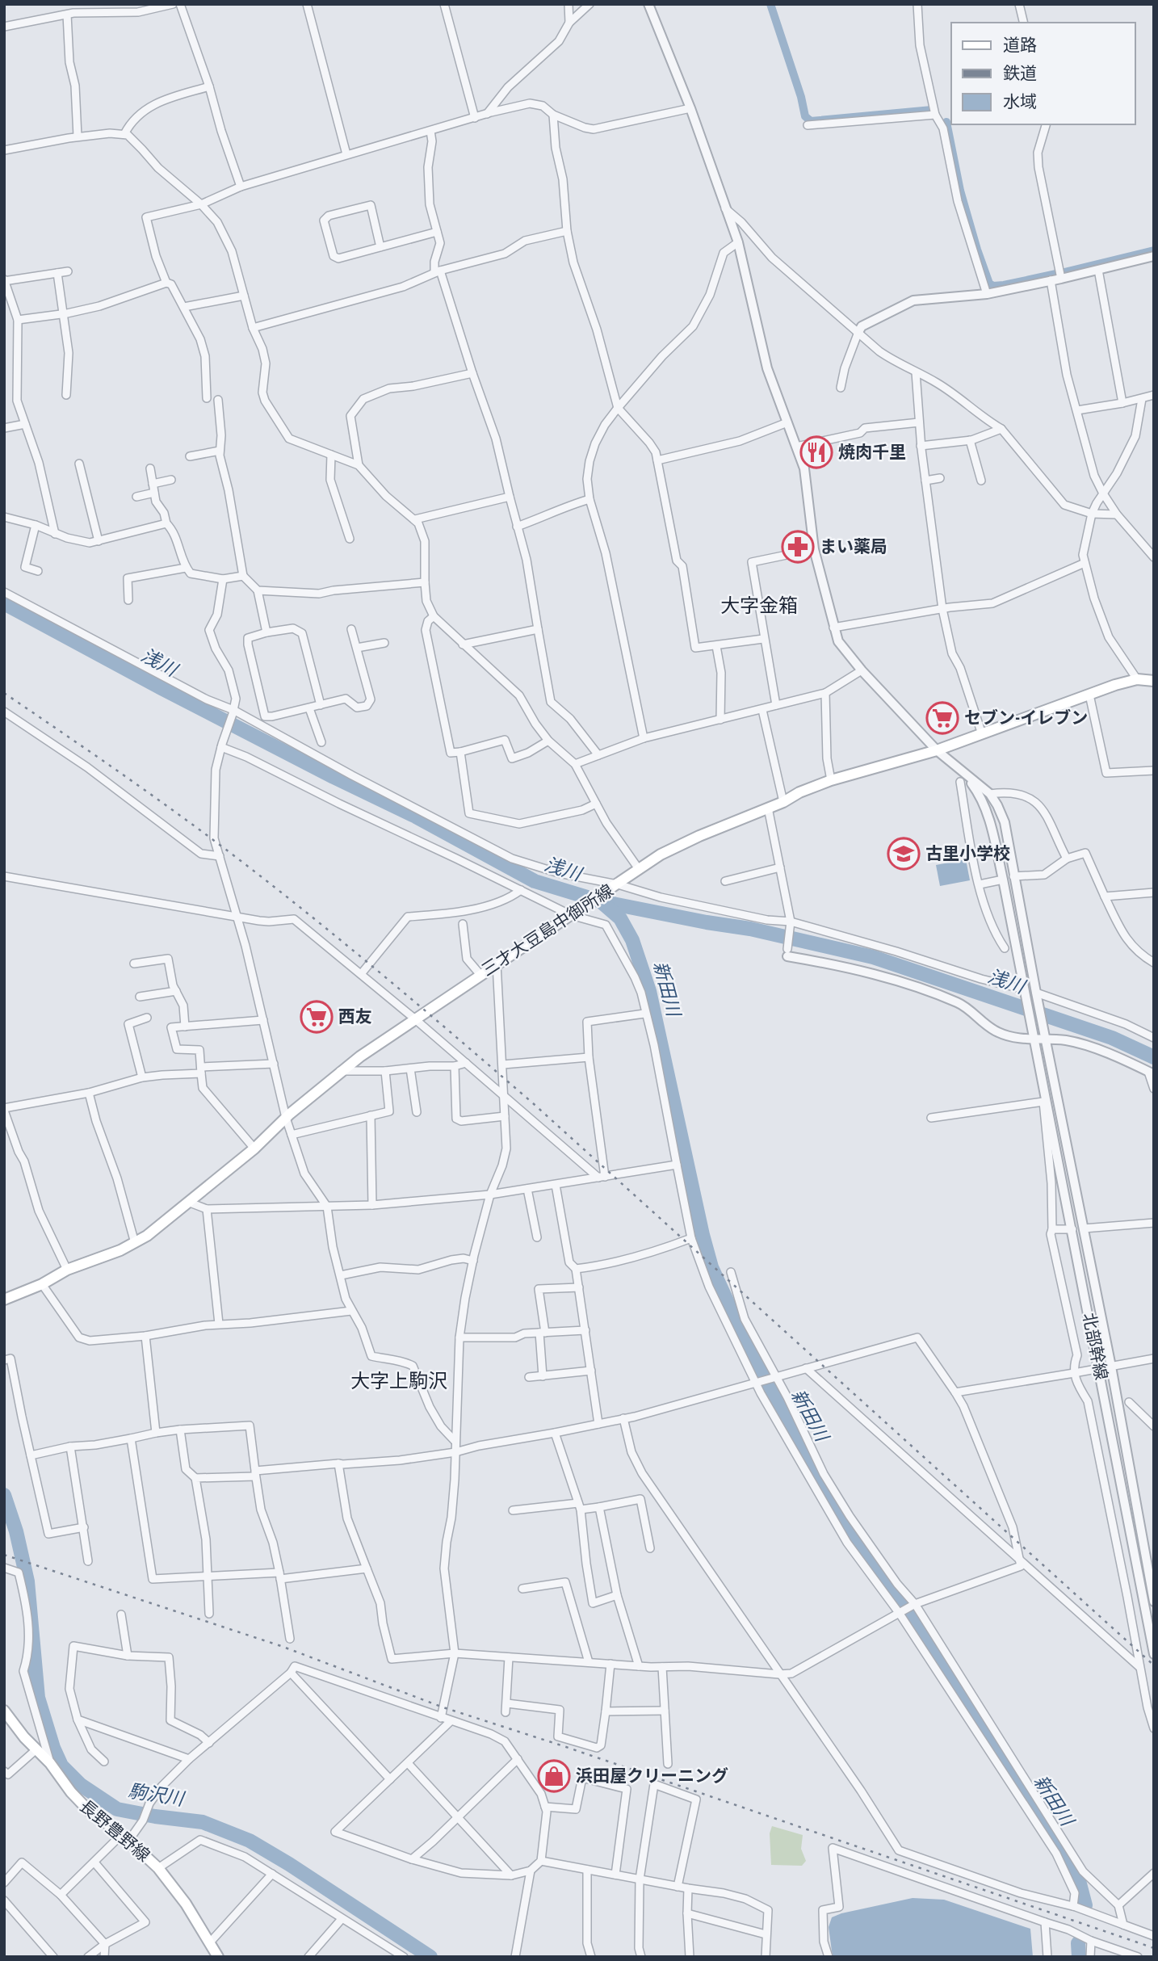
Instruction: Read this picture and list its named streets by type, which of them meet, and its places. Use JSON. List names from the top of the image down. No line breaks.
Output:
{"streets":{"main road":["三才大豆島中御所線","長野豊野線"],"street":["北部幹線"]},"districts":["大字金箱","大字上駒沢"],"water":["浅川","新田川","駒沢川"],"places":{"restaurant":["焼肉千里"],"pharmacy":["まい薬局"],"supermarket":["セブン-イレブン","西友"],"school or university":["古里小学校"],"shop":["浜田屋クリーニング"]},"legend":["道路","鉄道","水域"]}
